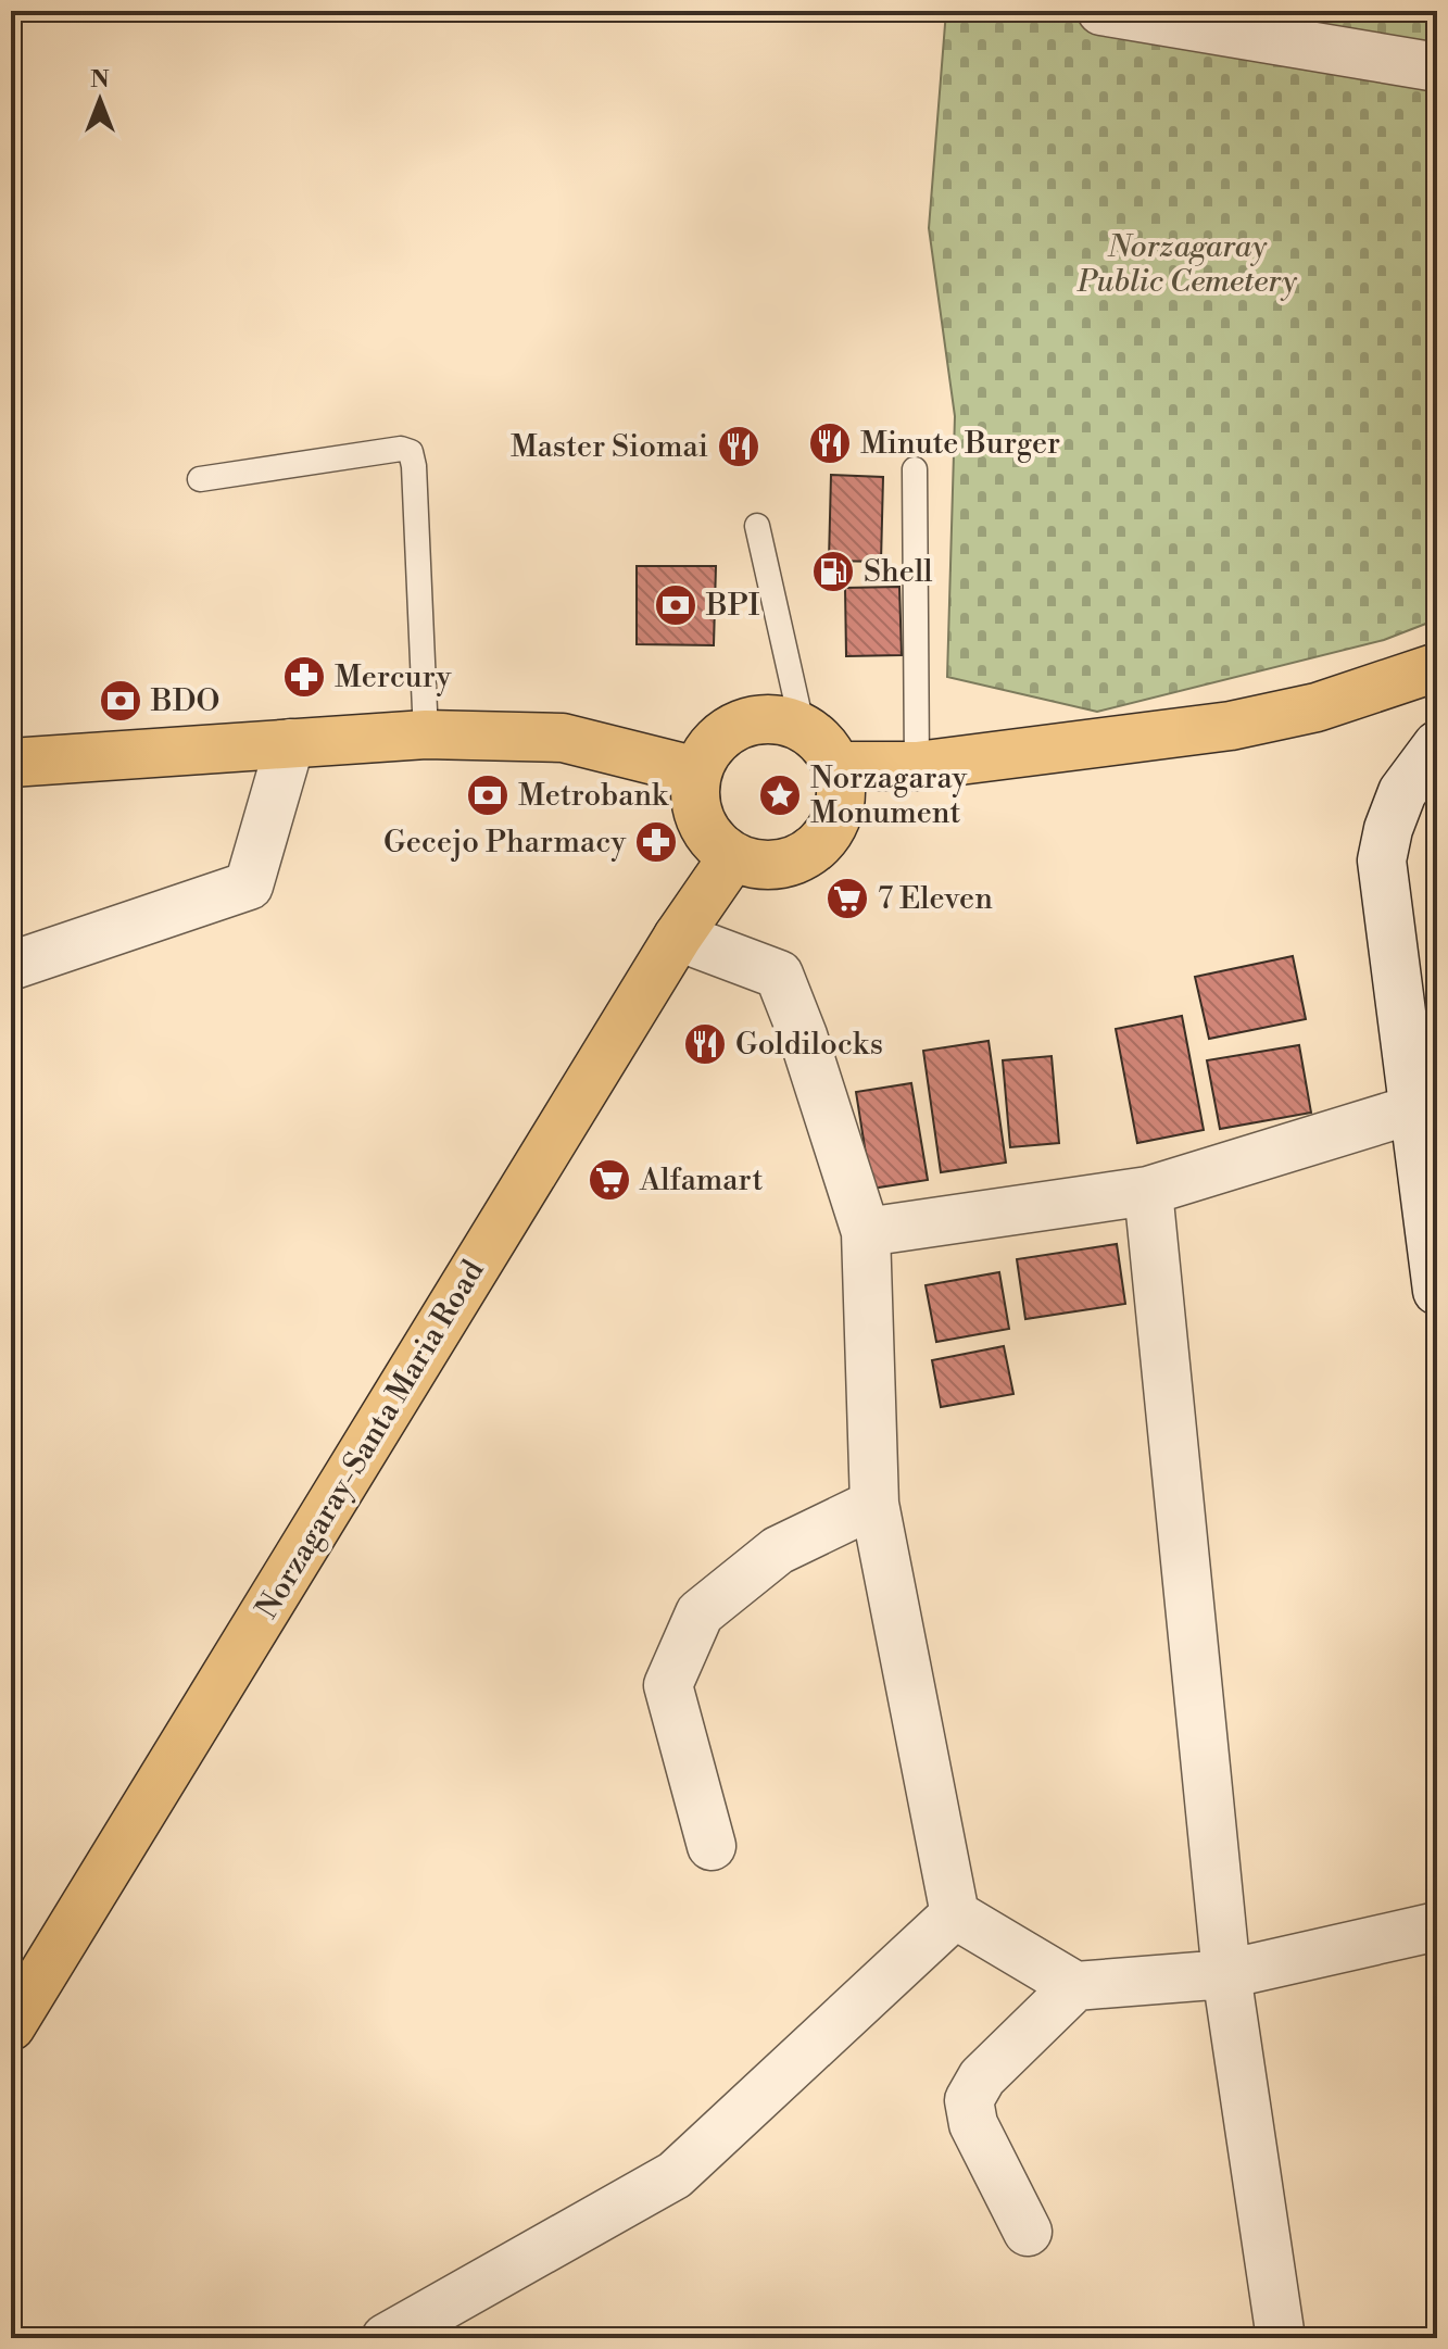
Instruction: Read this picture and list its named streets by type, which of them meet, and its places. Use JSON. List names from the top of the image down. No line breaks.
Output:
{"streets":{"main road":["Norzagaray-Santa Maria Road"]},"parks":["Norzagaray Public Cemetery"],"places":{"restaurant":["Minute Burger","Master Siomai","Goldilocks"],"fuel station":["Shell"],"bank":["BPI","BDO","Metrobank"],"pharmacy":["Mercury","Gecejo Pharmacy"],"place":["Norzagaray Monument"],"supermarket":["7 Eleven","Alfamart"]},"north":"top"}
